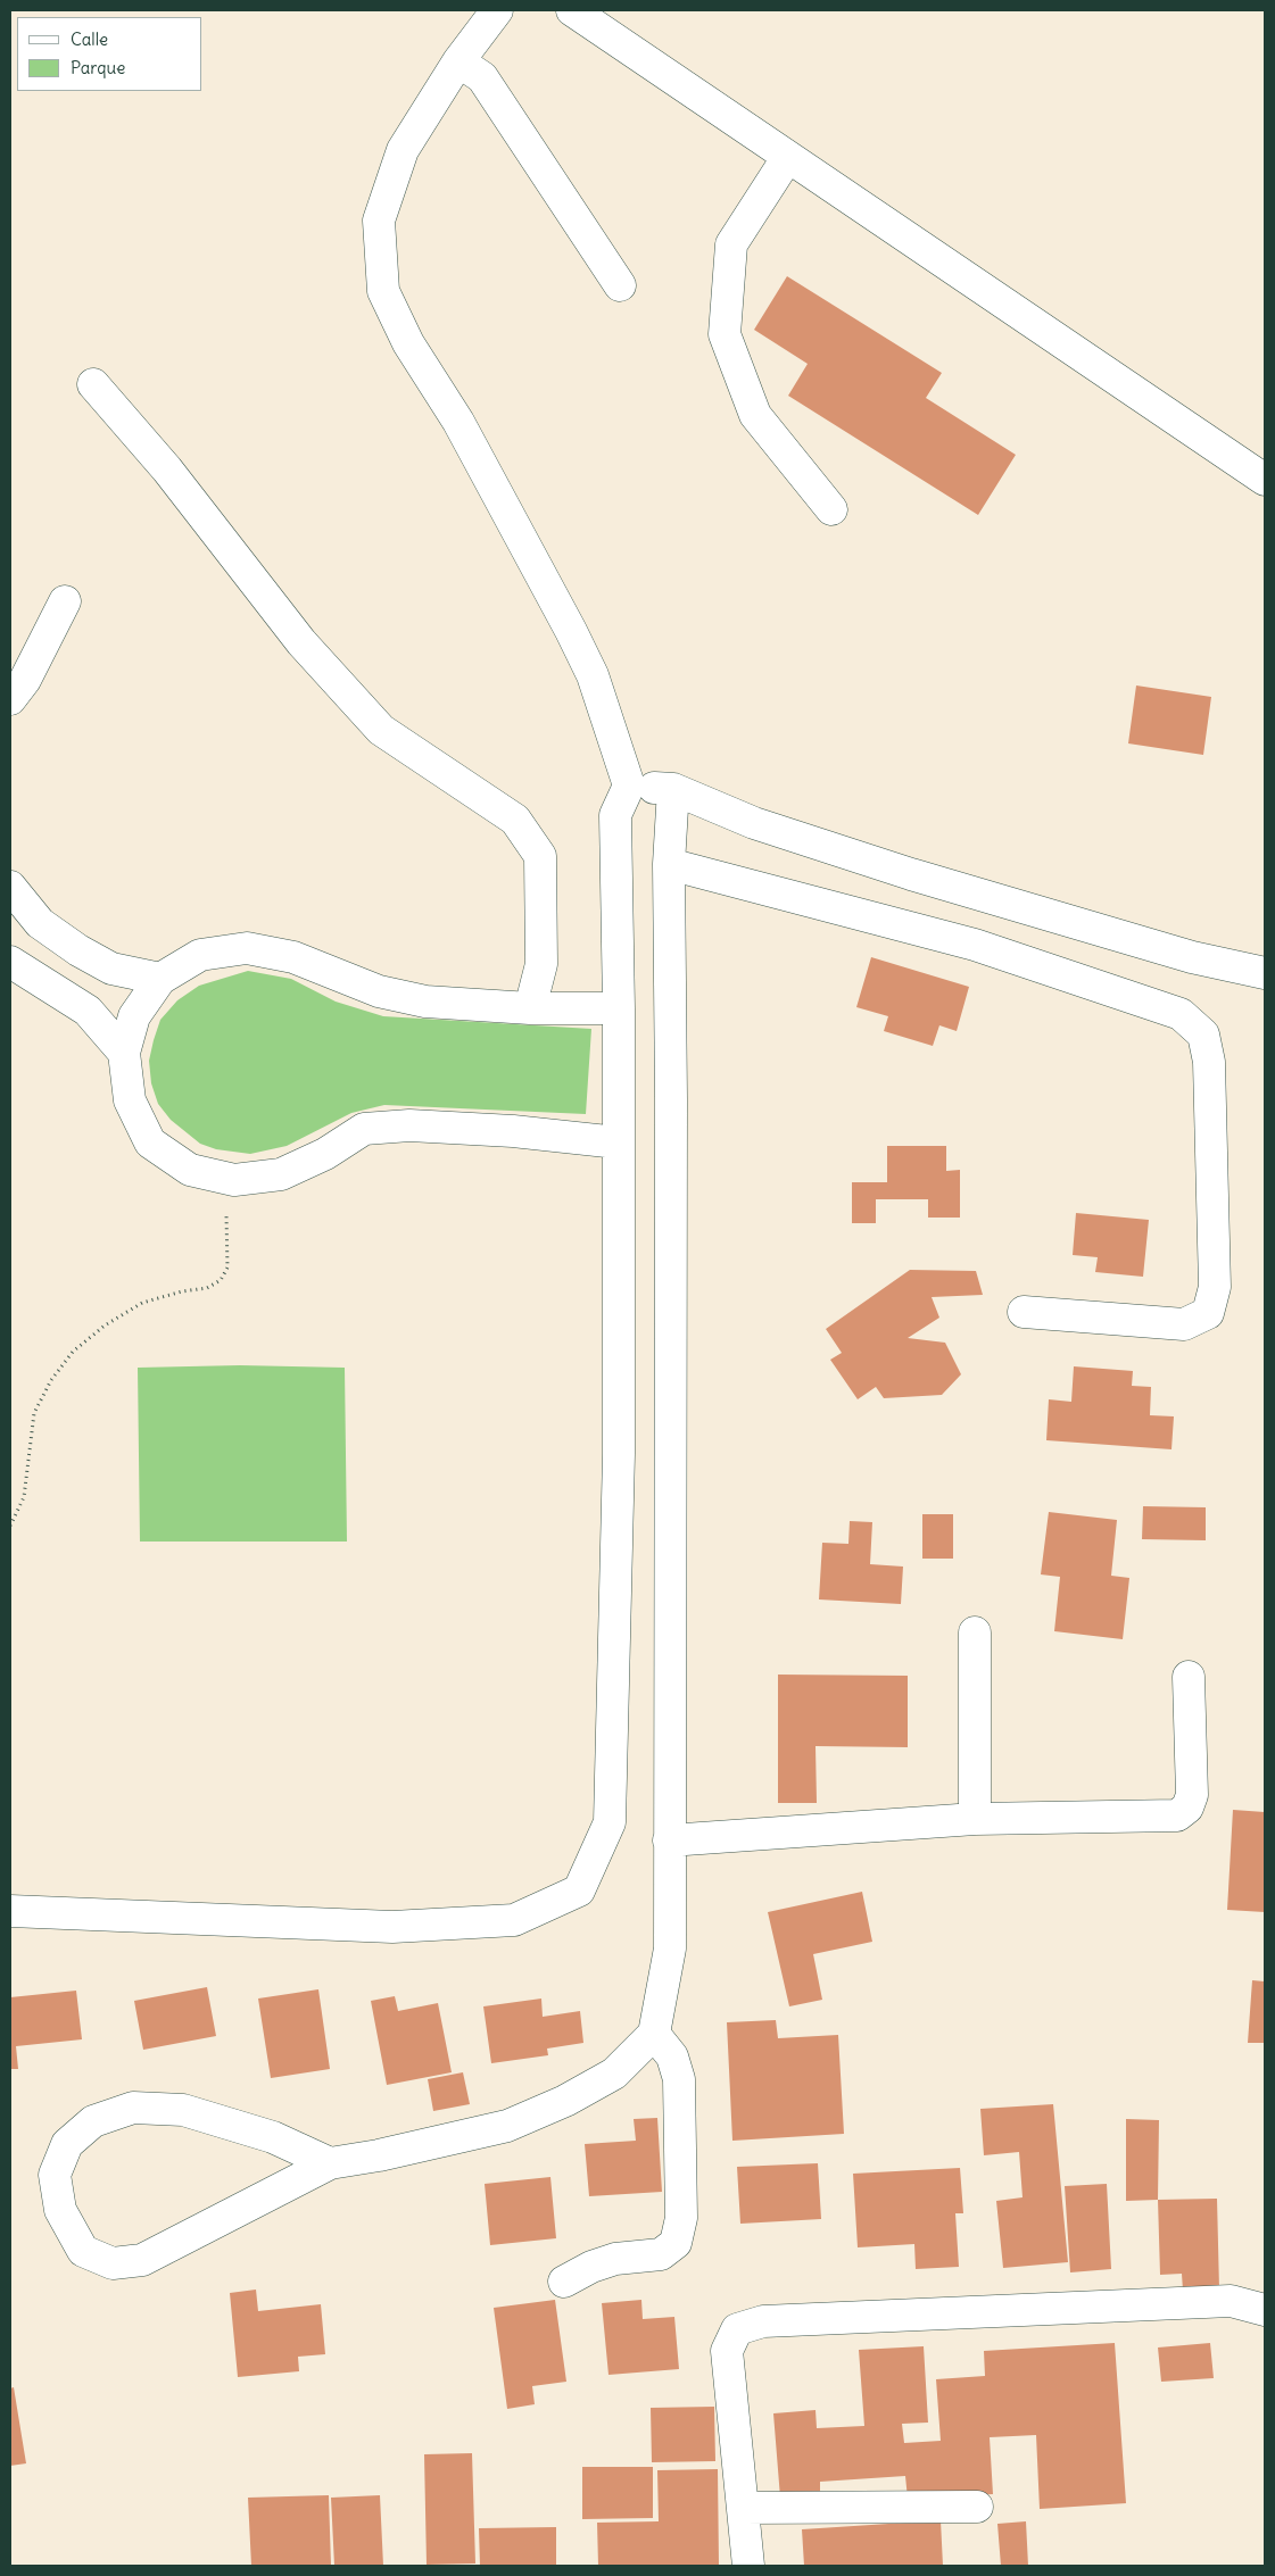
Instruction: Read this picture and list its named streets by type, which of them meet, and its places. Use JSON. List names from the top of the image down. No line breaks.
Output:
{"legend":["Calle","Parque"]}
